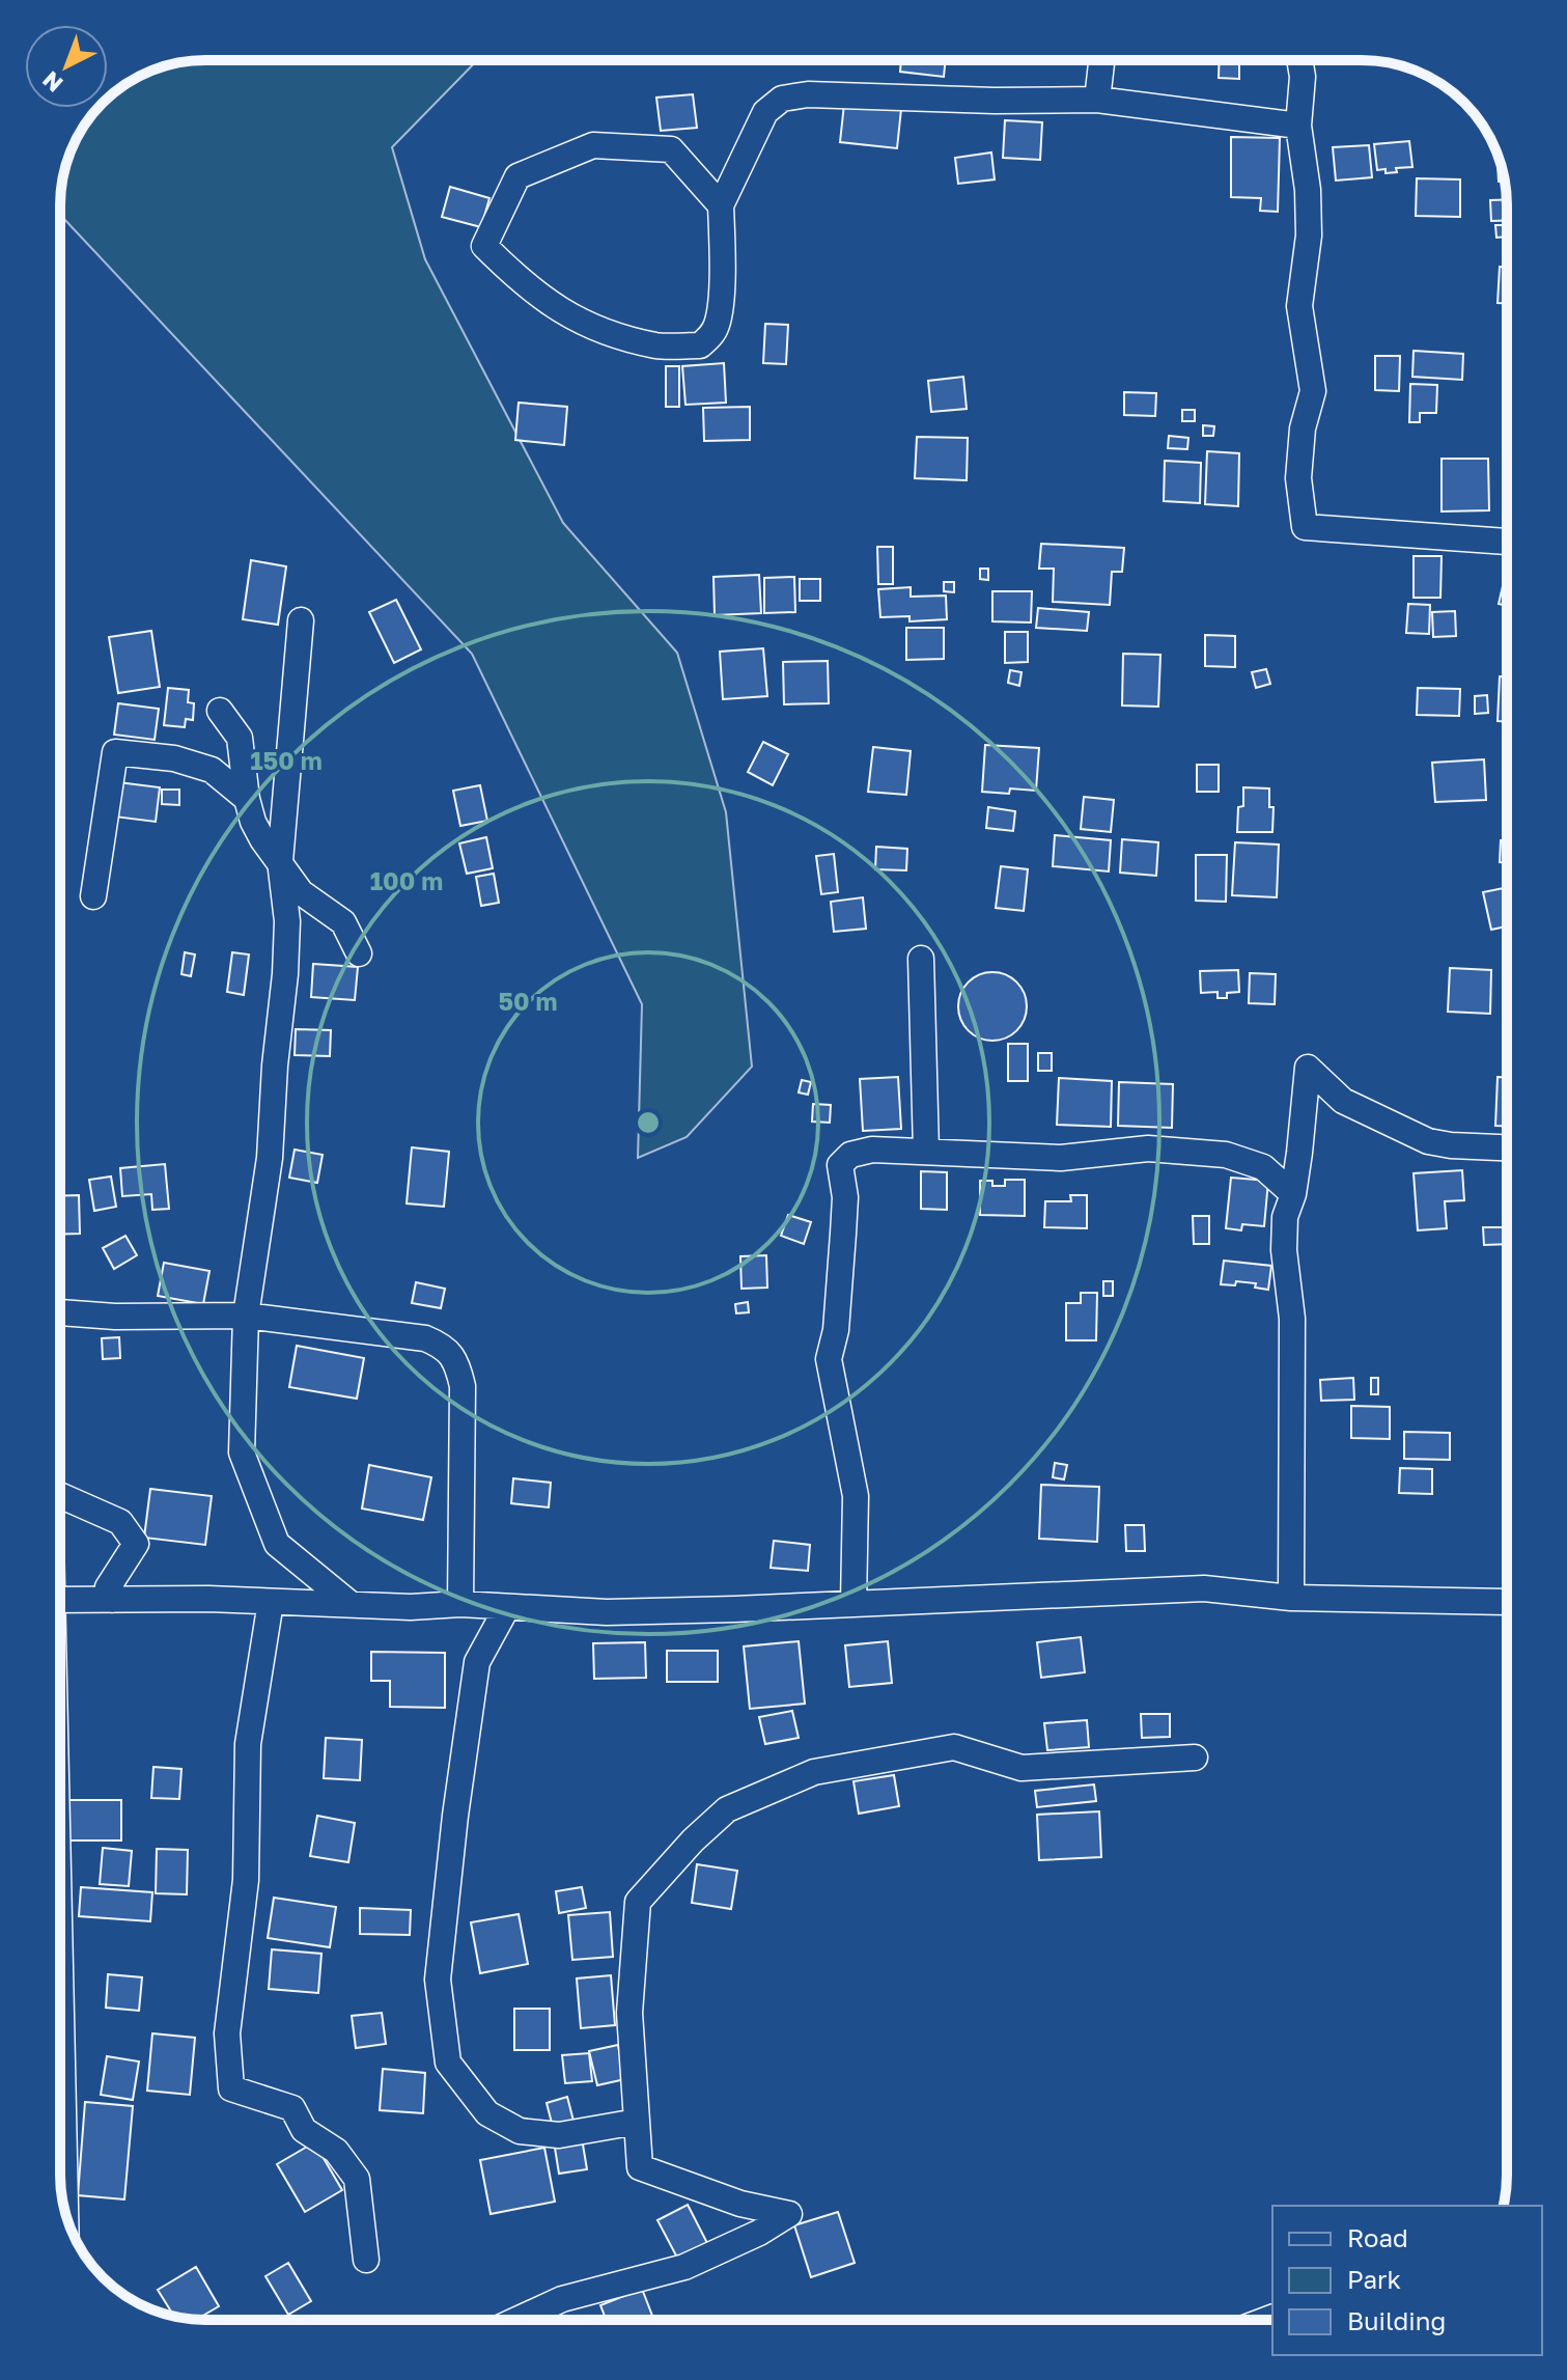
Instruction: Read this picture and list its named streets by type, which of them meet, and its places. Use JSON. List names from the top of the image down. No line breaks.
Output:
{"legend":["Road","Park","Building"],"north":"bottom left","rings":["150 m","100 m","50 m"]}
